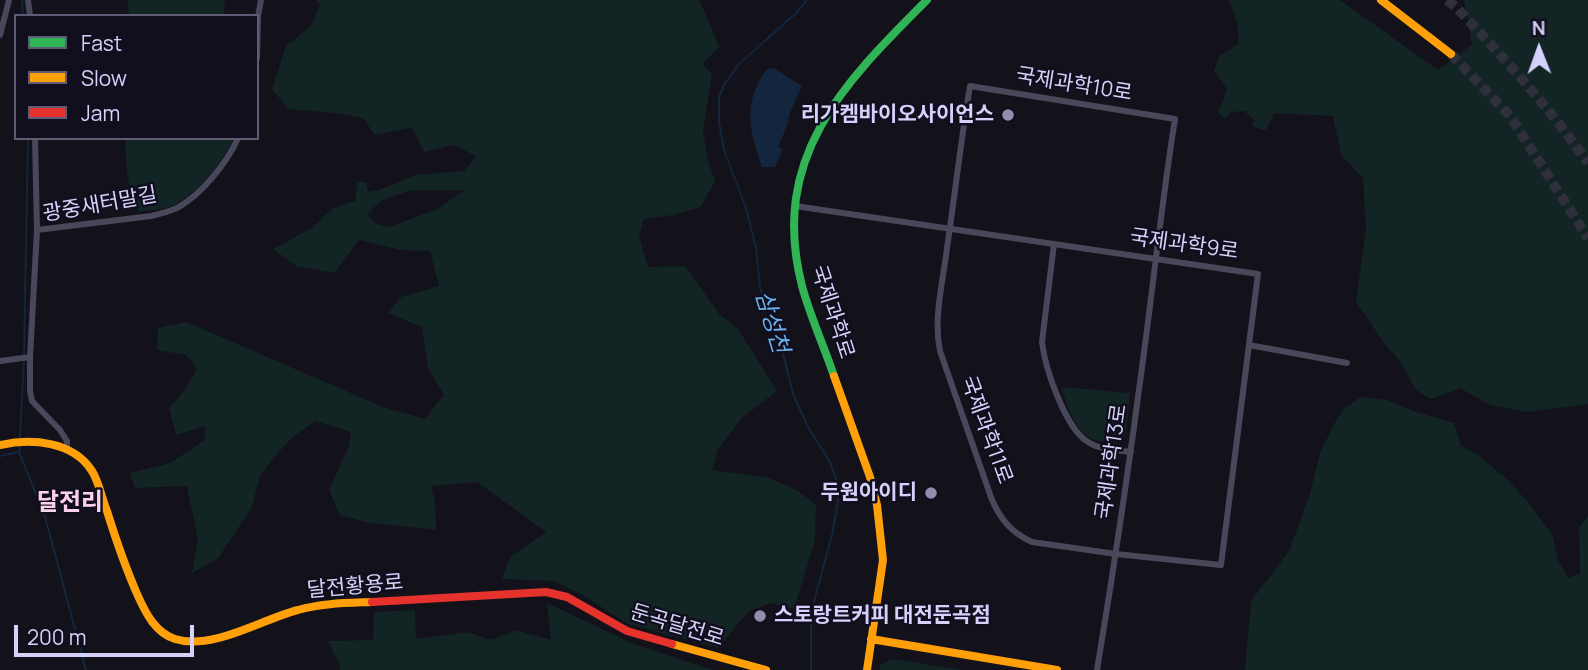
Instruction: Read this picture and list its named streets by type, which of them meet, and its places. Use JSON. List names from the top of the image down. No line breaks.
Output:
{"streets":{"main road":["국제과학로","달전황용로","둔곡달전로"],"street":["국제과학10로","광중새터말길","국제과학9로","국제과학11로","국제과학13로"]},"crossings":[["국제과학10로","국제과학9로"],["국제과학10로","국제과학11로"],["국제과학10로","국제과학13로"],["광중새터말길","달전황용로"],["국제과학9로","국제과학로"],["국제과학9로","국제과학11로"],["국제과학9로","국제과학13로"],["국제과학11로","국제과학13로"],["달전황용로","둔곡달전로"]],"districts":["달전리"],"water":["삼성천"],"places":["리가켐바이오사이언스","두원아이디","스토랑트커피 대전둔곡점"],"legend":["Fast","Slow","Jam"],"scale_bar":"200 m","north":"top"}
